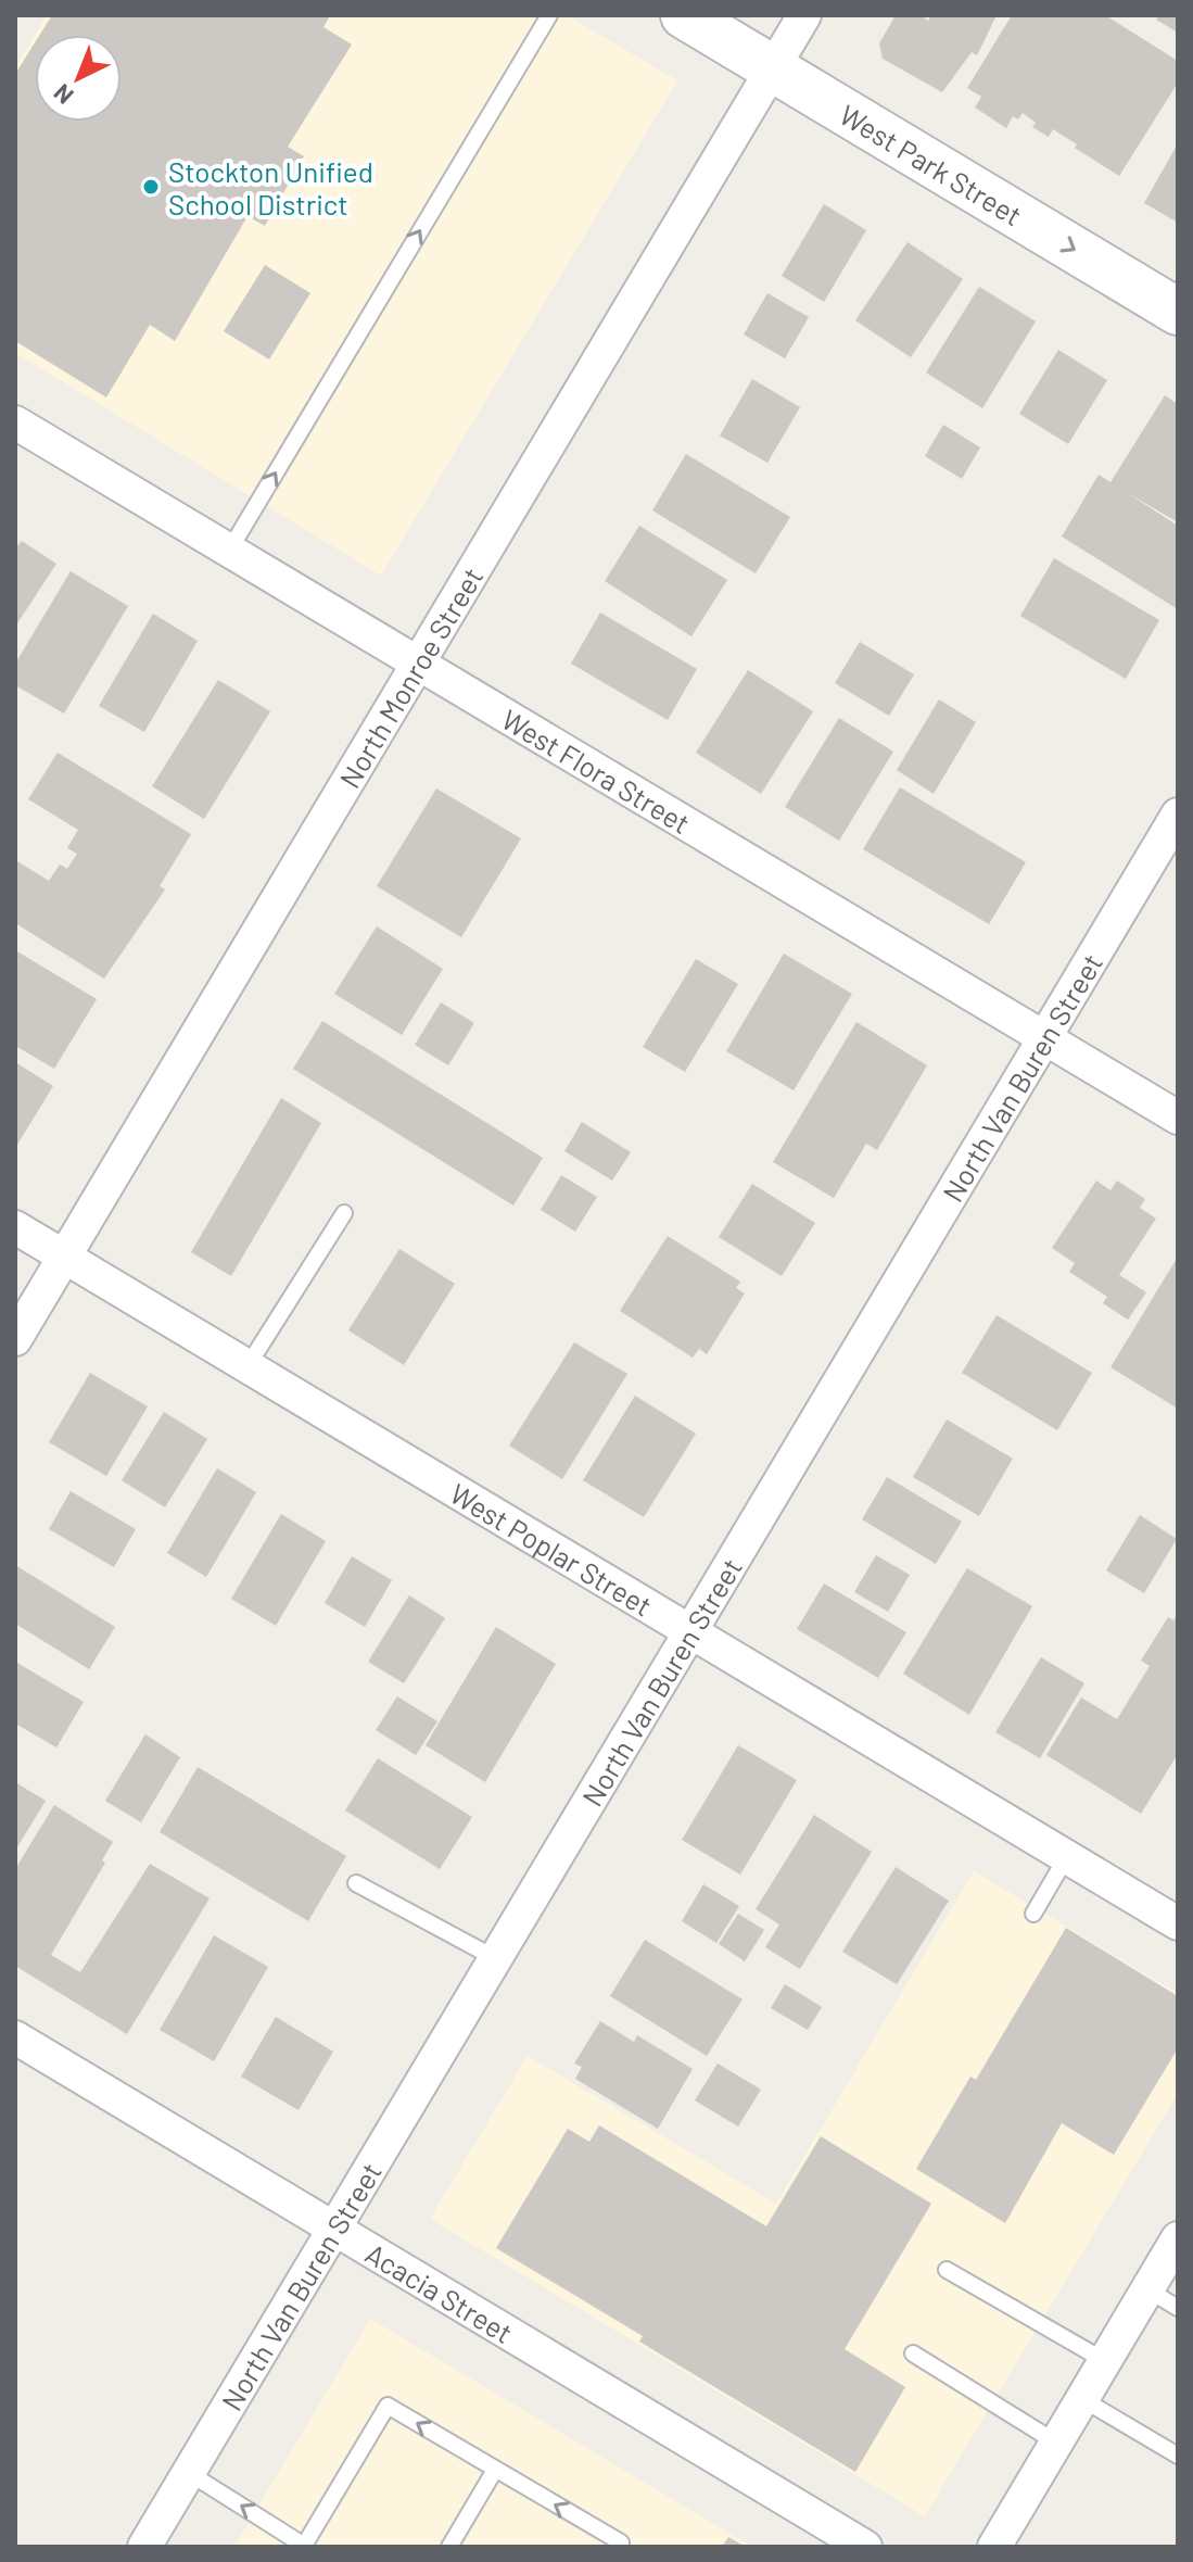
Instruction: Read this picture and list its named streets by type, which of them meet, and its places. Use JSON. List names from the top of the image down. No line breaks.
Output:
{"streets":{"street":["West Park Street","North Monroe Street","West Flora Street","North Van Buren Street","West Poplar Street","Acacia Street"]},"crossings":[["West Park Street","North Monroe Street"],["North Monroe Street","West Flora Street"],["North Monroe Street","West Poplar Street"],["West Flora Street","North Van Buren Street"],["North Van Buren Street","West Poplar Street"],["North Van Buren Street","Acacia Street"]],"one_way":["West Park Street"],"places":["Stockton Unified School District"],"north":"bottom left"}
